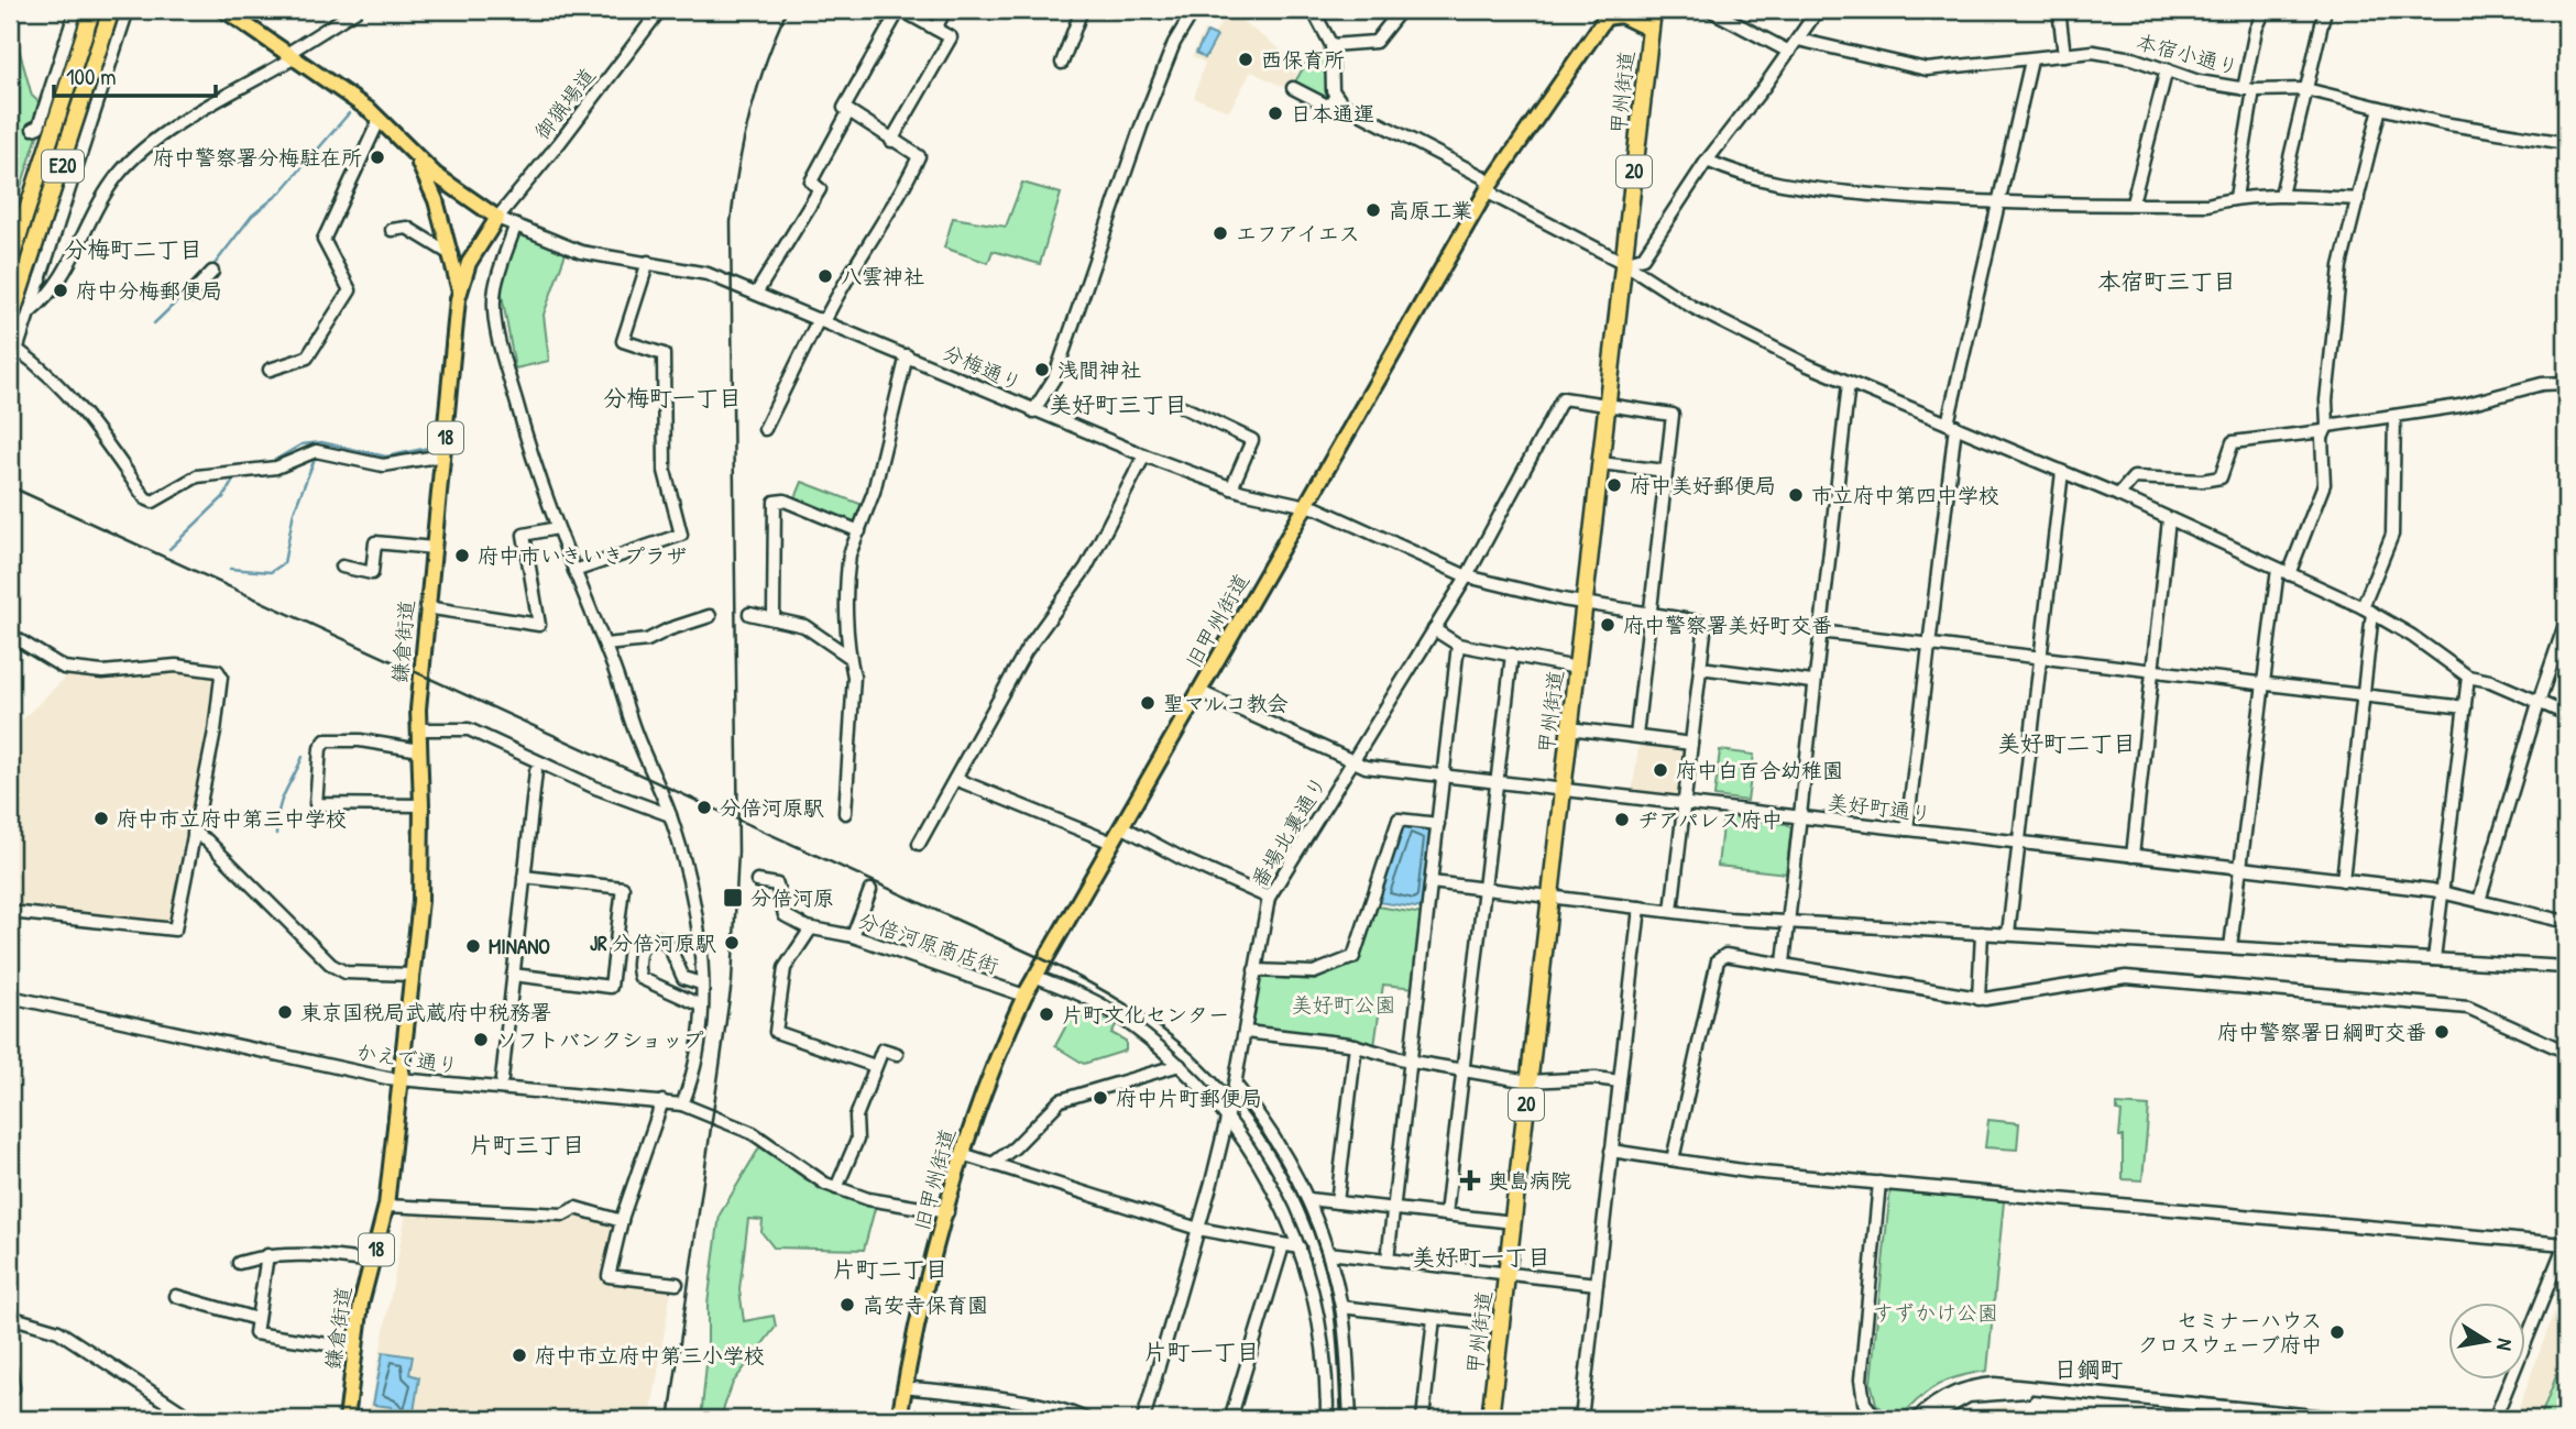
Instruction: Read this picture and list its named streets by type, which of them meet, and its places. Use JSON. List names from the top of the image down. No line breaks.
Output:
{"streets":{"highway":["甲州街道","E20","20"],"main road":["18","旧甲州街道","鎌倉街道"],"street":["本宿小通り","御猟場道","分梅通り","美好町通り","番場北裏通り","分倍河原商店街","かえで通り"]},"crossings":[["甲州街道","分梅通り"],["甲州街道","美好町通り"],["甲州街道","番場北裏通り"],["御猟場道","分梅通り"],["御猟場道","18"],["御猟場道","鎌倉街道"],["分梅通り","18"],["分梅通り","旧甲州街道"],["分梅通り","鎌倉街道"],["分梅通り","番場北裏通り"],["18","鎌倉街道"],["旧甲州街道","美好町通り"],["旧甲州街道","分倍河原商店街"],["旧甲州街道","かえで通り"],["鎌倉街道","かえで通り"],["美好町通り","番場北裏通り"]],"districts":["分梅町二丁目","本宿町三丁目","分梅町一丁目","美好町三丁目","美好町二丁目","片町三丁目","美好町一丁目","片町二丁目","片町一丁目","日鋼町"],"parks":["美好町公園","すずかけ公園"],"places":{"other":["西保育所","日本通運","府中警察署分梅駐在所","高原工業","エフアイエス","八雲神社","府中分梅郵便局","浅間神社","府中美好郵便局","市立府中第四中学校","府中市いきいきプラザ","府中警察署美好町交番","聖マルコ教会","府中白百合幼稚園","分倍河原駅","府中市立府中第三中学校","ヂアパレス府中","JR 分倍河原駅","MINANO","東京国税局武蔵府中税務署","片町文化センター","府中警察署日綱町交番","ソフトバンクショップ","府中片町郵便局","高安寺保育園","セミナーハウス クロスウェーブ府中","府中市立府中第三小学校"],"transit":["分倍河原"],"health":["奥島病院"]},"scale_bar":"100 m","north":"right"}
